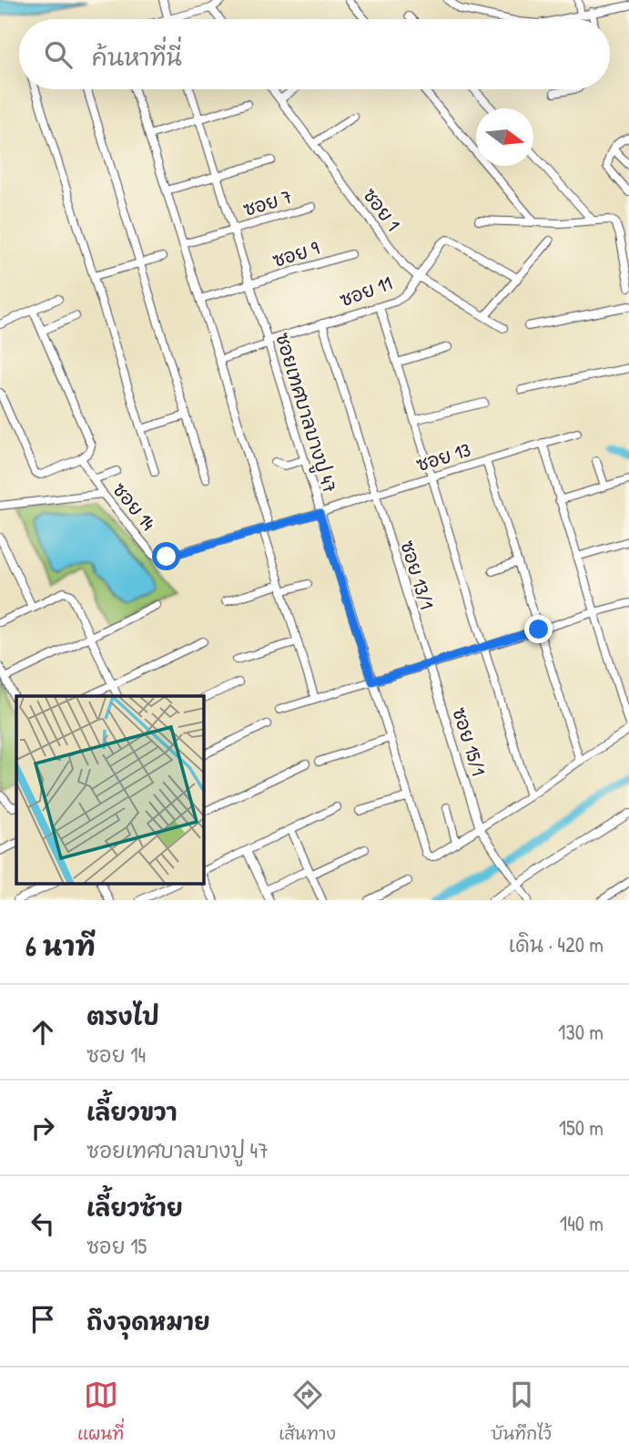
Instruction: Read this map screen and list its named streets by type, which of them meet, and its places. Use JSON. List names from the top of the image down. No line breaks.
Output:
{"streets":{"street":["ซอย 7","ซอย 1","ซอย 9","ซอย 11","ซอยเทศบาลบางปู 47","ซอย 13","ซอย 14","ซอย 13/1","ซอย 15/1"]},"crossings":[["ซอย 7","ซอยเทศบาลบางปู 47"],["ซอย 1","ซอย 11"],["ซอย 9","ซอยเทศบาลบางปู 47"],["ซอย 11","ซอยเทศบาลบางปู 47"],["ซอย 11","ซอย 13/1"],["ซอยเทศบาลบางปู 47","ซอย 13"],["ซอยเทศบาลบางปู 47","ซอย 14"],["ซอยเทศบาลบางปู 47","ซอย 15/1"],["ซอย 13","ซอย 14"],["ซอย 13","ซอย 13/1"],["ซอย 13/1","ซอย 15/1"]],"north":"right","page":{"search":"ค้นหาที่นี่","heading":["6 นาที","เดิน · 420 m"],"list":[["ตรงไป","ซอย 14","130 m"],["เลี้ยวขวา","ซอยเทศบาลบางปู 47","150 m"],["เลี้ยวซ้าย","ซอย 15","140 m"],"ถึงจุดหมาย"],"nav":["แผนที่","เส้นทาง","บันทึกไว้"]}}
